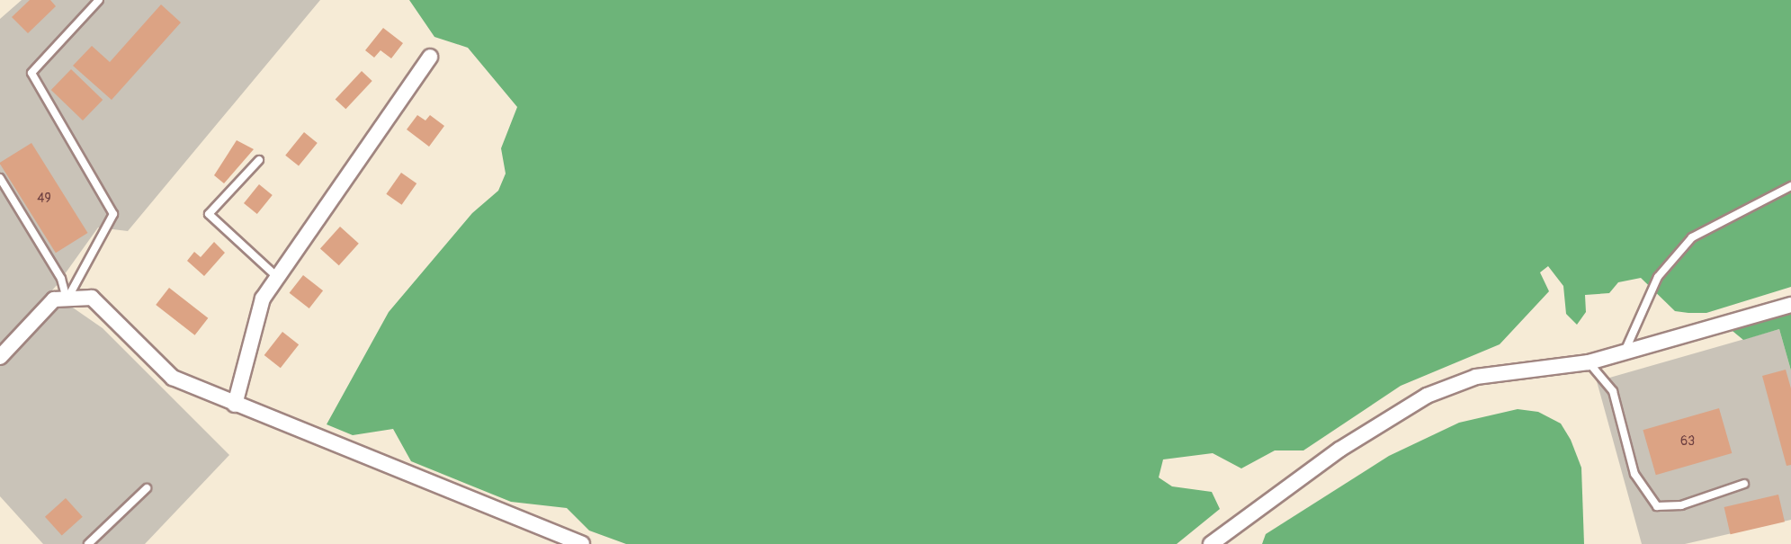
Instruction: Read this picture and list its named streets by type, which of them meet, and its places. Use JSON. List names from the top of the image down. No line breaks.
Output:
{"house_numbers":["49","63"]}
